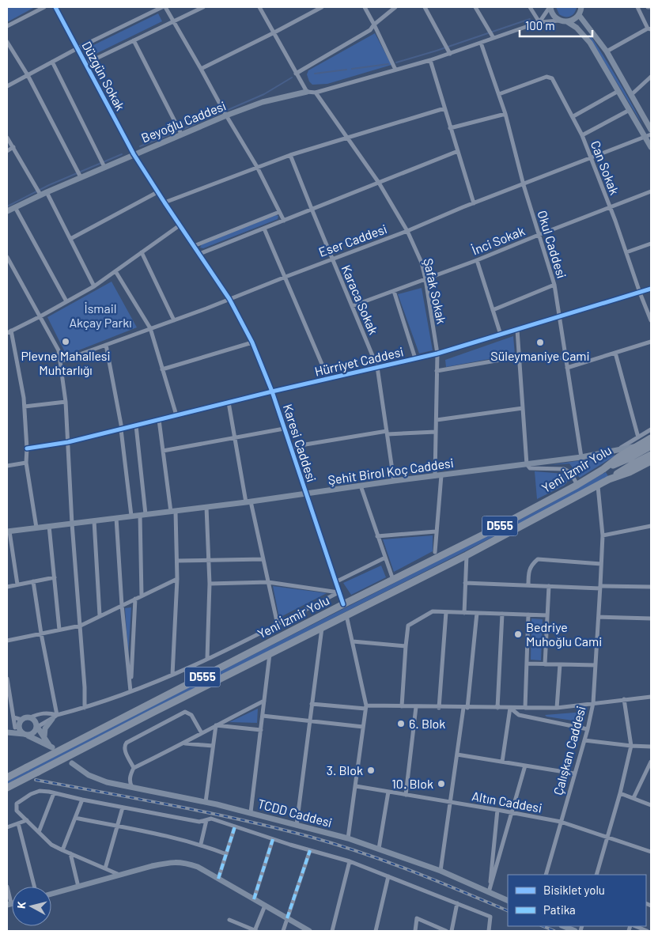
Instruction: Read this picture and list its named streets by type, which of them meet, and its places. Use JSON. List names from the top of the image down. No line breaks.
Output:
{"streets":{"highway":["Yeni İzmir Yolu","D555"],"main road":["Beyoğlu Caddesi","Şehit Birol Koç Caddesi","TCDD Caddesi"],"street":["Düzgün Sokak","Can Sokak","Eser Caddesi","İnci Sokak","Okul Caddesi","Şafak Sokak","Karaca Sokak","Hürriyet Caddesi","Karesi Caddesi","Çalışkan Caddesi","Altın Caddesi"]},"crossings":[["Düzgün Sokak","Beyoğlu Caddesi"],["Düzgün Sokak","Karesi Caddesi"],["Beyoğlu Caddesi","Karesi Caddesi"],["Can Sokak","Eser Caddesi"],["Can Sokak","İnci Sokak"],["Can Sokak","Okul Caddesi"],["Can Sokak","Hürriyet Caddesi"],["Eser Caddesi","Okul Caddesi"],["Eser Caddesi","Şafak Sokak"],["Eser Caddesi","Karaca Sokak"],["Eser Caddesi","Karesi Caddesi"],["İnci Sokak","Okul Caddesi"],["İnci Sokak","Şafak Sokak"],["İnci Sokak","Karaca Sokak"],["Okul Caddesi","Hürriyet Caddesi"],["Okul Caddesi","Şehit Birol Koç Caddesi"],["Şafak Sokak","Hürriyet Caddesi"],["Şafak Sokak","Şehit Birol Koç Caddesi"],["Karaca Sokak","Hürriyet Caddesi"],["Karaca Sokak","Şehit Birol Koç Caddesi"],["Hürriyet Caddesi","Karesi Caddesi"],["Karesi Caddesi","Yeni İzmir Yolu"],["Karesi Caddesi","Şehit Birol Koç Caddesi"],["Yeni İzmir Yolu","Şehit Birol Koç Caddesi"],["Yeni İzmir Yolu","Çalışkan Caddesi"],["Çalışkan Caddesi","Altın Caddesi"]],"parks":["İsmail Akçay Parkı"],"places":["Plevne Mahallesi Muhtarlığı","Süleymaniye Cami","Bedriye Muhoğlu Cami","6. Blok","3. Blok","10. Blok"],"legend":["Bisiklet yolu","Patika"],"scale_bar":"100 m","north":"left"}
